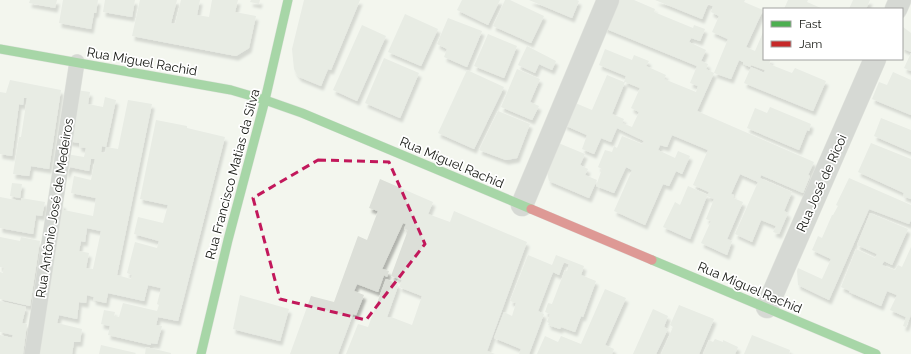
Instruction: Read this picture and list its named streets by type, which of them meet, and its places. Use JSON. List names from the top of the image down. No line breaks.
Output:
{"streets":{"main road":["Rua Miguel Rachid","Rua Francisco Matias da Silva"],"street":["Rua José de Ricoi"],"lane":["Rua Antônio José de Medeiros"]},"crossings":[["Rua Miguel Rachid","Rua Francisco Matias da Silva"],["Rua Miguel Rachid","Rua José de Ricoi"],["Rua Miguel Rachid","Rua Antônio José de Medeiros"]],"legend":["Fast","Jam"]}
